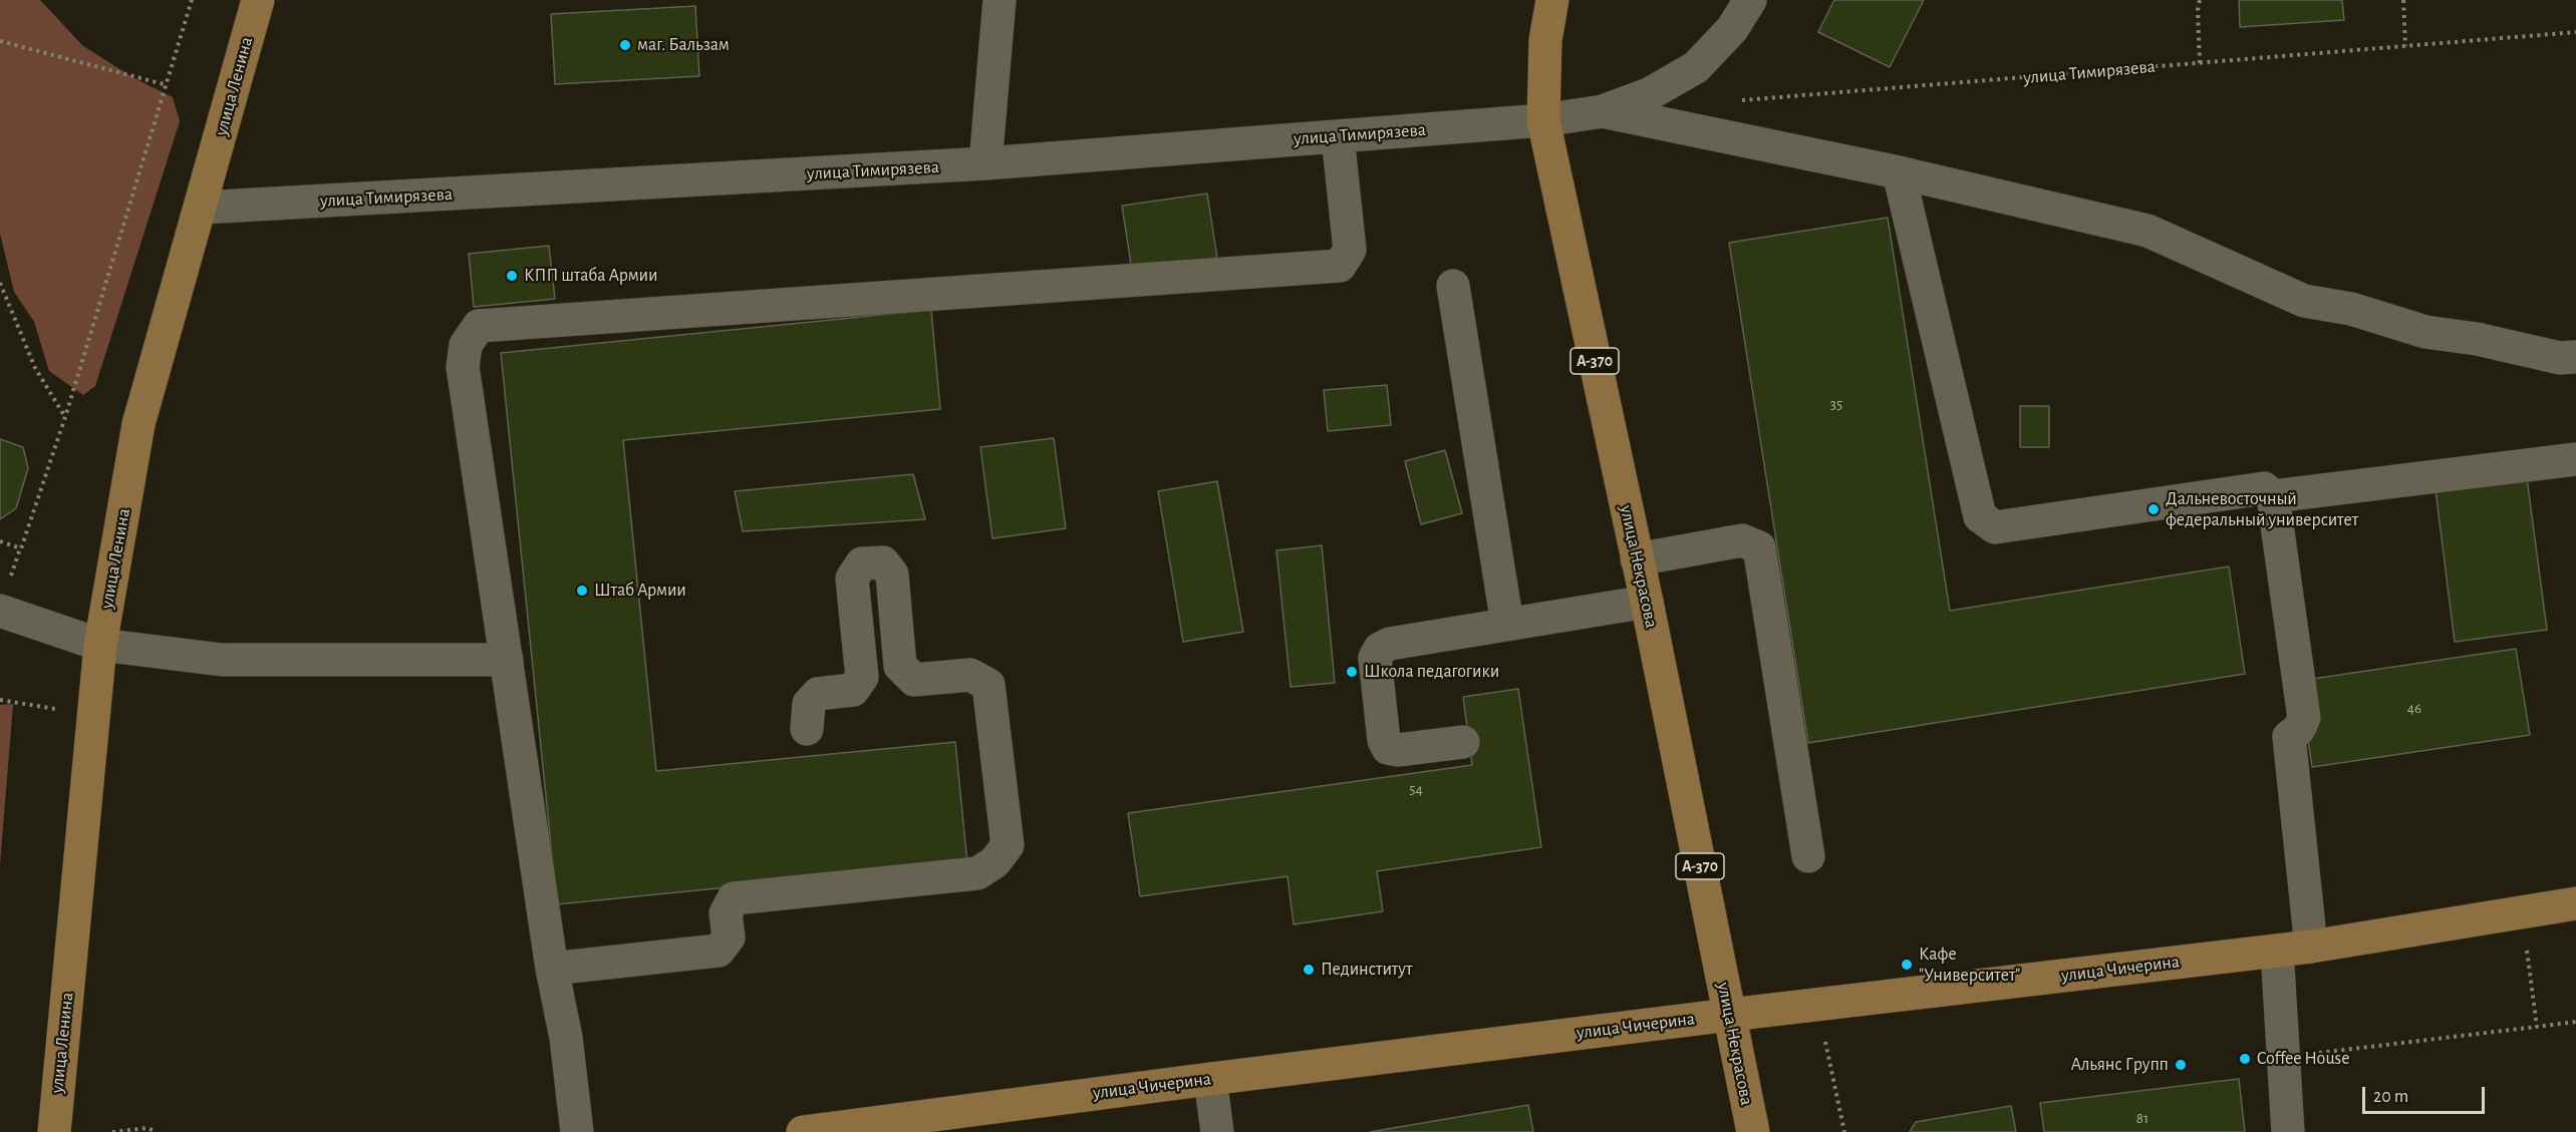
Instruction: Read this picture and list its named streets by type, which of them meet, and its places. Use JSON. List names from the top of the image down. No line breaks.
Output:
{"streets":{"main road":["улица Ленина","А-370","улица Некрасова","улица Чичерина"],"street":["улица Тимирязева"]},"crossings":[["улица Тимирязева","улица Ленина"],["улица Тимирязева","улица Некрасова"],["улица Некрасова","улица Чичерина"]],"places":["маг. Бальзам","КПП штаба Армии","Дальневосточный федеральный университет","Штаб Армии","Школа педагогики","Кафе \"Университет\"","Пединститут","Coffee House","Альянс Групп"],"house_numbers":["35","46","54","81"],"scale_bar":"20 m"}
